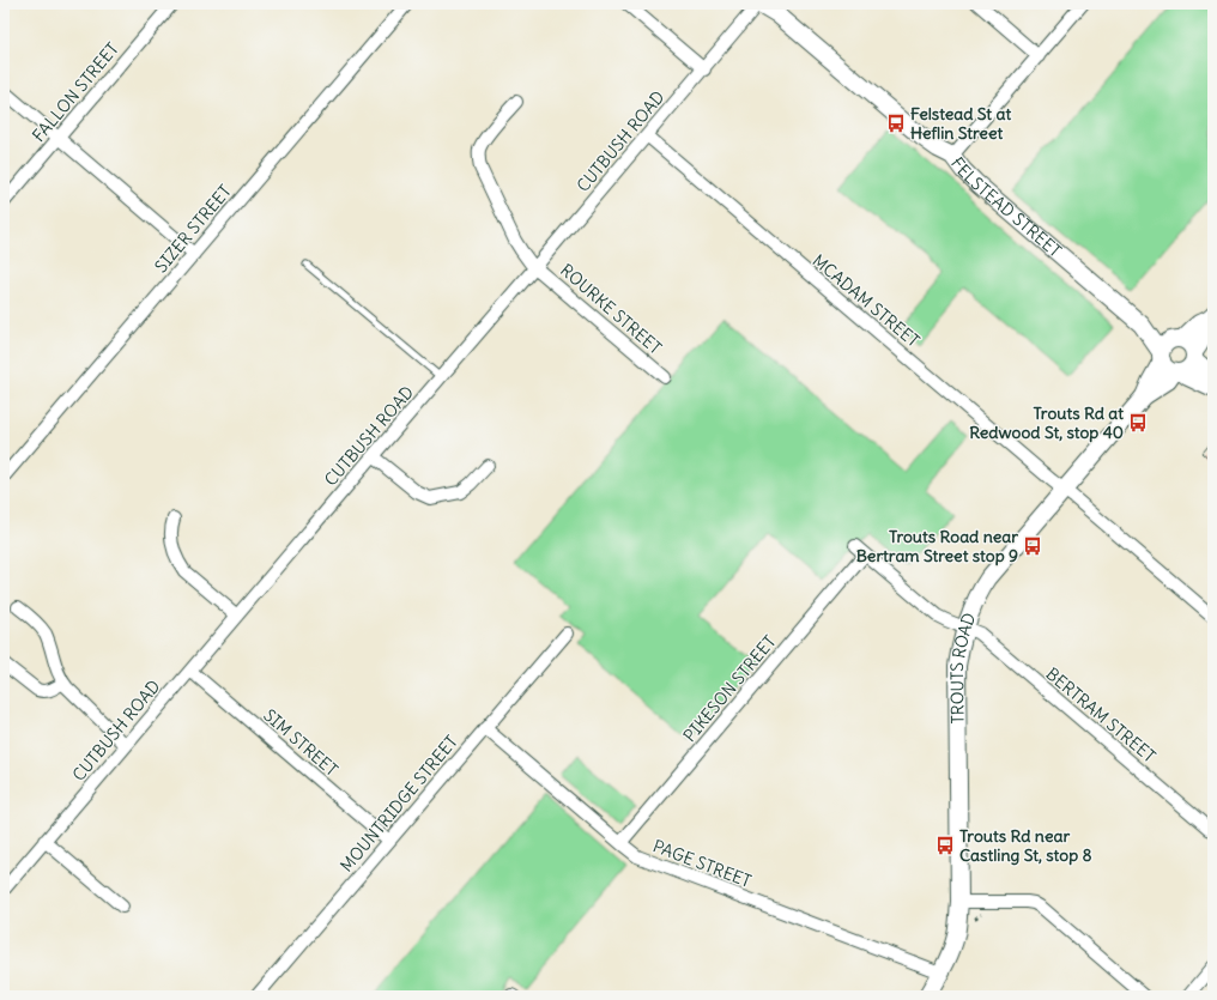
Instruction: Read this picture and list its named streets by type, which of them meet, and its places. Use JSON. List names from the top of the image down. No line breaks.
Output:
{"streets":{"street":["FALLON STREET","CUTBUSH ROAD","FELSTEAD STREET","SIZER STREET","MCADAM STREET","ROURKE STREET","TROUTS ROAD","PIKESON STREET","BERTRAM STREET","SIM STREET","MOUNTRIDGE STREET","PAGE STREET"]},"crossings":[["CUTBUSH ROAD","FELSTEAD STREET"],["CUTBUSH ROAD","MCADAM STREET"],["CUTBUSH ROAD","ROURKE STREET"],["CUTBUSH ROAD","SIM STREET"],["FELSTEAD STREET","TROUTS ROAD"],["MCADAM STREET","TROUTS ROAD"],["TROUTS ROAD","BERTRAM STREET"],["TROUTS ROAD","PAGE STREET"],["PIKESON STREET","PAGE STREET"],["SIM STREET","MOUNTRIDGE STREET"],["MOUNTRIDGE STREET","PAGE STREET"]],"places":{"bus stop":["Felstead St at Heflin Street","Trouts Rd at Redwood St, stop 40","Trouts Road near Bertram Street stop 9","Trouts Rd near Castling St, stop 8"]}}
